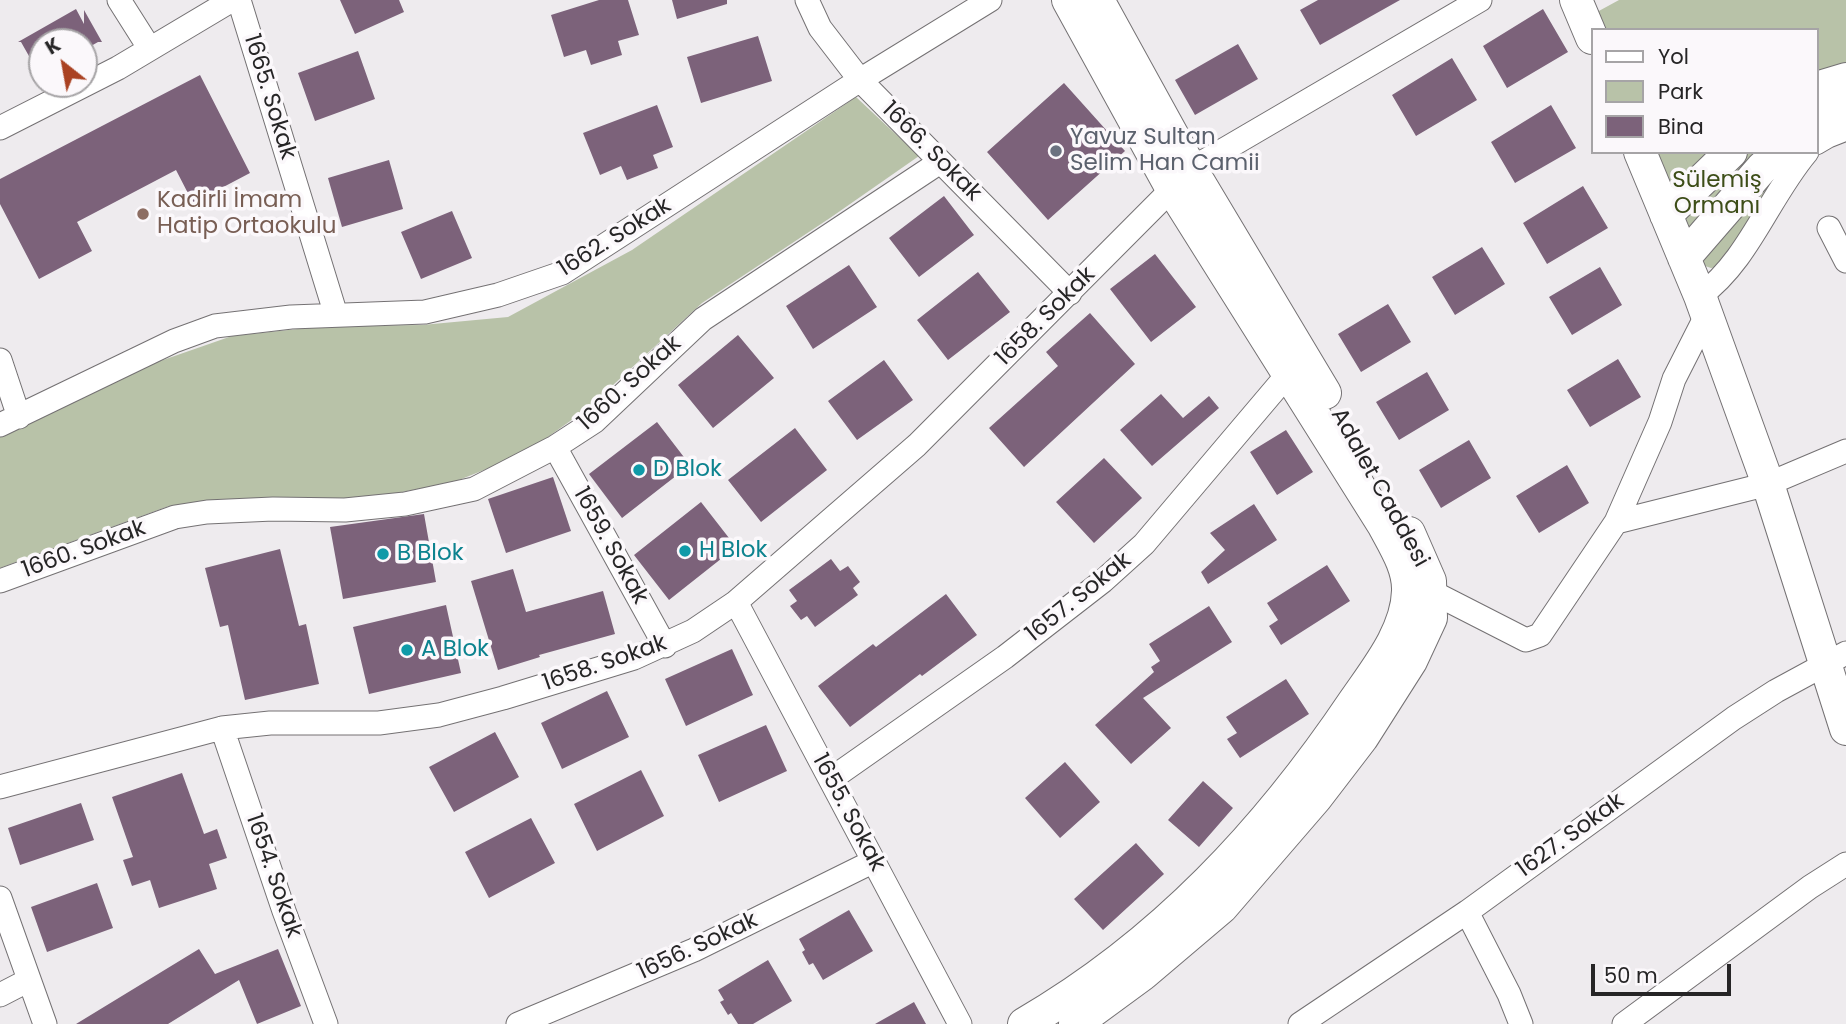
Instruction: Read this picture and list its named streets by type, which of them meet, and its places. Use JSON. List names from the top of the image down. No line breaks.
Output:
{"streets":{"street":["1665. Sokak","1666. Sokak","1662. Sokak","1658. Sokak","1660. Sokak","Adalet Caddesi","1659. Sokak","1657. Sokak","1655. Sokak","1627. Sokak","1654. Sokak","1656. Sokak"]},"crossings":[["1665. Sokak","1662. Sokak"],["1666. Sokak","1662. Sokak"],["1666. Sokak","1658. Sokak"],["1666. Sokak","1660. Sokak"],["1658. Sokak","Adalet Caddesi"],["1658. Sokak","1659. Sokak"],["1658. Sokak","1655. Sokak"],["1658. Sokak","1654. Sokak"],["1660. Sokak","1659. Sokak"],["1657. Sokak","1655. Sokak"],["1655. Sokak","1656. Sokak"]],"parks":["Sülemiş Ormanı"],"places":["Yavuz Sultan Selim Han Camii","Kadirli İmam Hatip Ortaokulu","D Blok","H Blok","B Blok","A Blok"],"legend":["Yol","Park","Bina"],"scale_bar":"50 m","north":"top left"}
